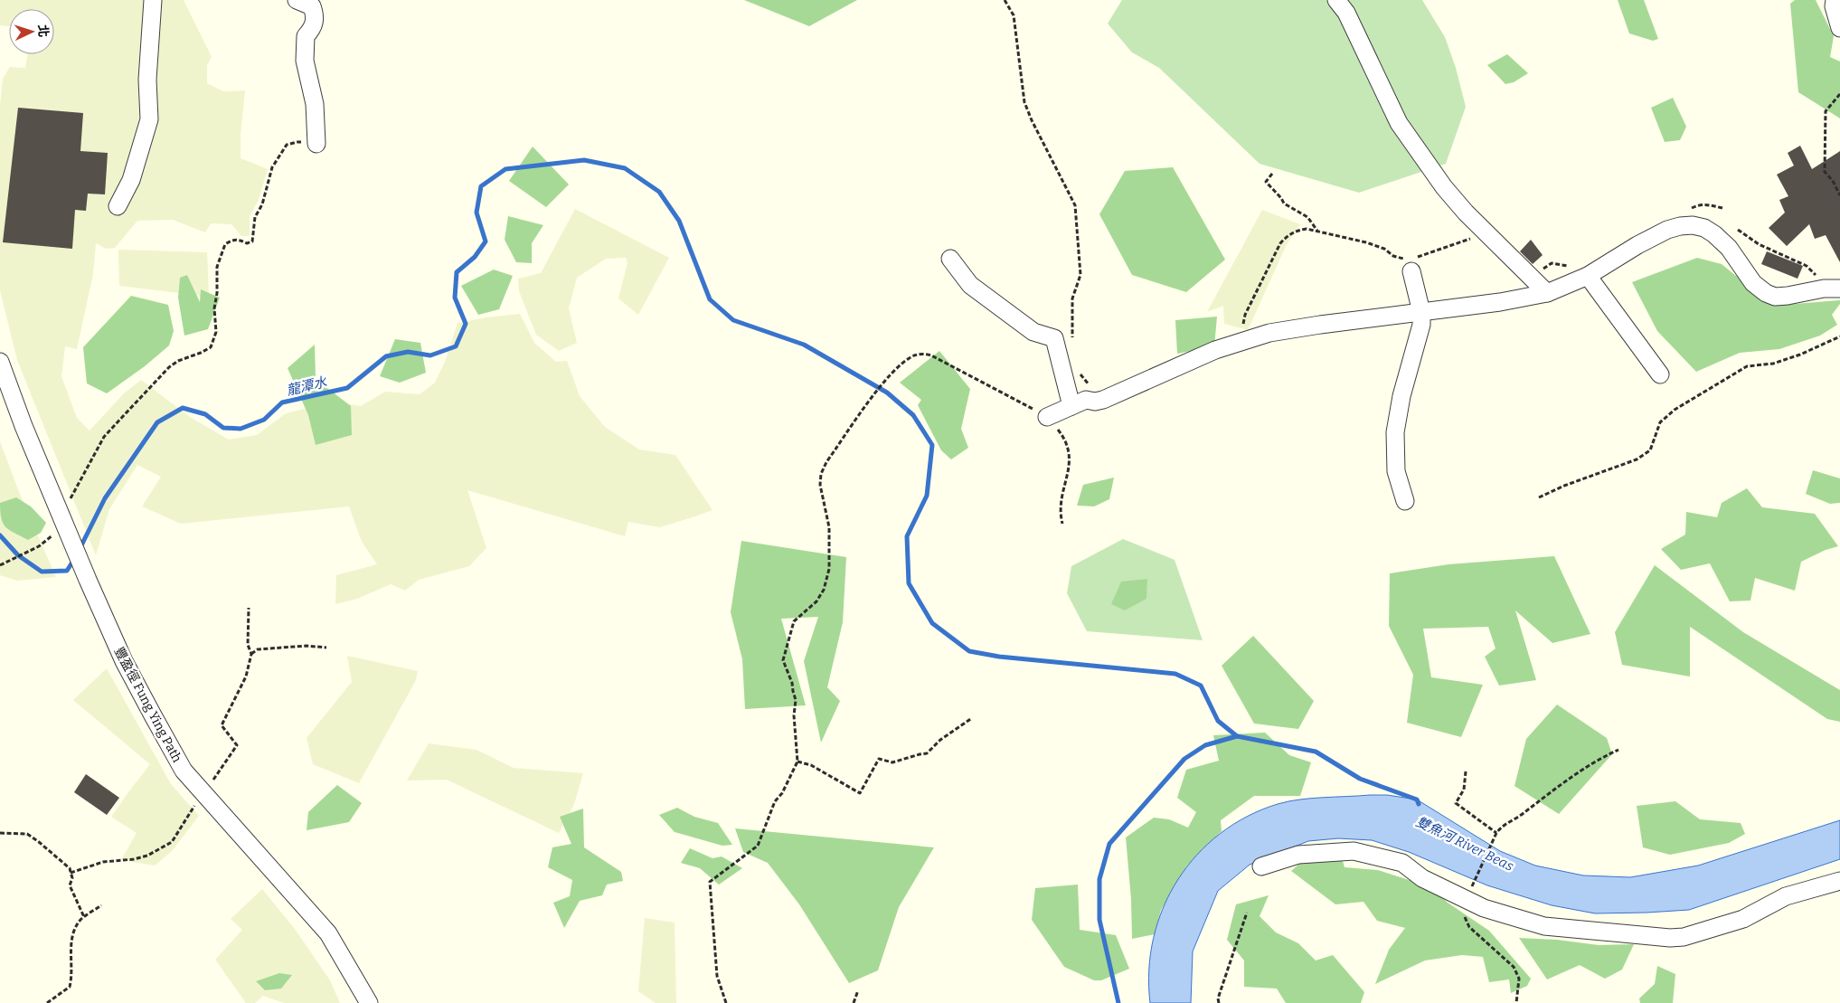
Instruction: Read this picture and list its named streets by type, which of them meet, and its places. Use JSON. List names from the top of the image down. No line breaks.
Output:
{"streets":{"street":["豐盈徑 Fung Ying Path"]},"water":["龍潭水","雙魚河 River Beas"],"north":"right"}
